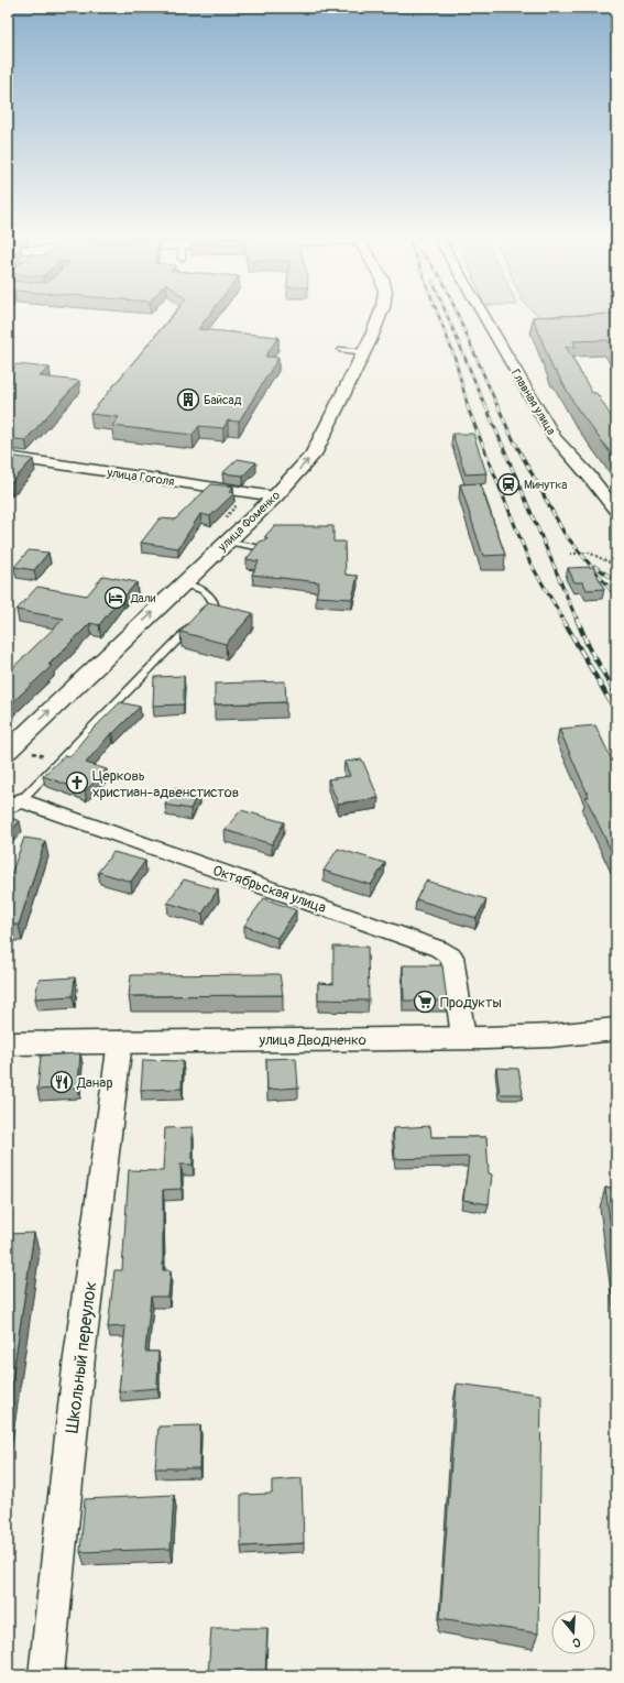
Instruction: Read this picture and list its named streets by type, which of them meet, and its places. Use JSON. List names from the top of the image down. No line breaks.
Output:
{"streets":{"street":["Главная улица","улица Гоголя","улица Фоменко","Октябрьская улица","улица Дводненко","Школьный переулок"]},"crossings":[["улица Гоголя","улица Фоменко"],["Октябрьская улица","улица Дводненко"],["улица Дводненко","Школьный переулок"]],"one_way":["улица Фоменко"],"places":{"building":["Байсад"],"station":["Минутка"],"hotel":["Дали"],"church":["Церковь христиан-адвенстистов"],"supermarket":["Продукты"],"restaurant":["Данар"]},"north":"bottom"}
